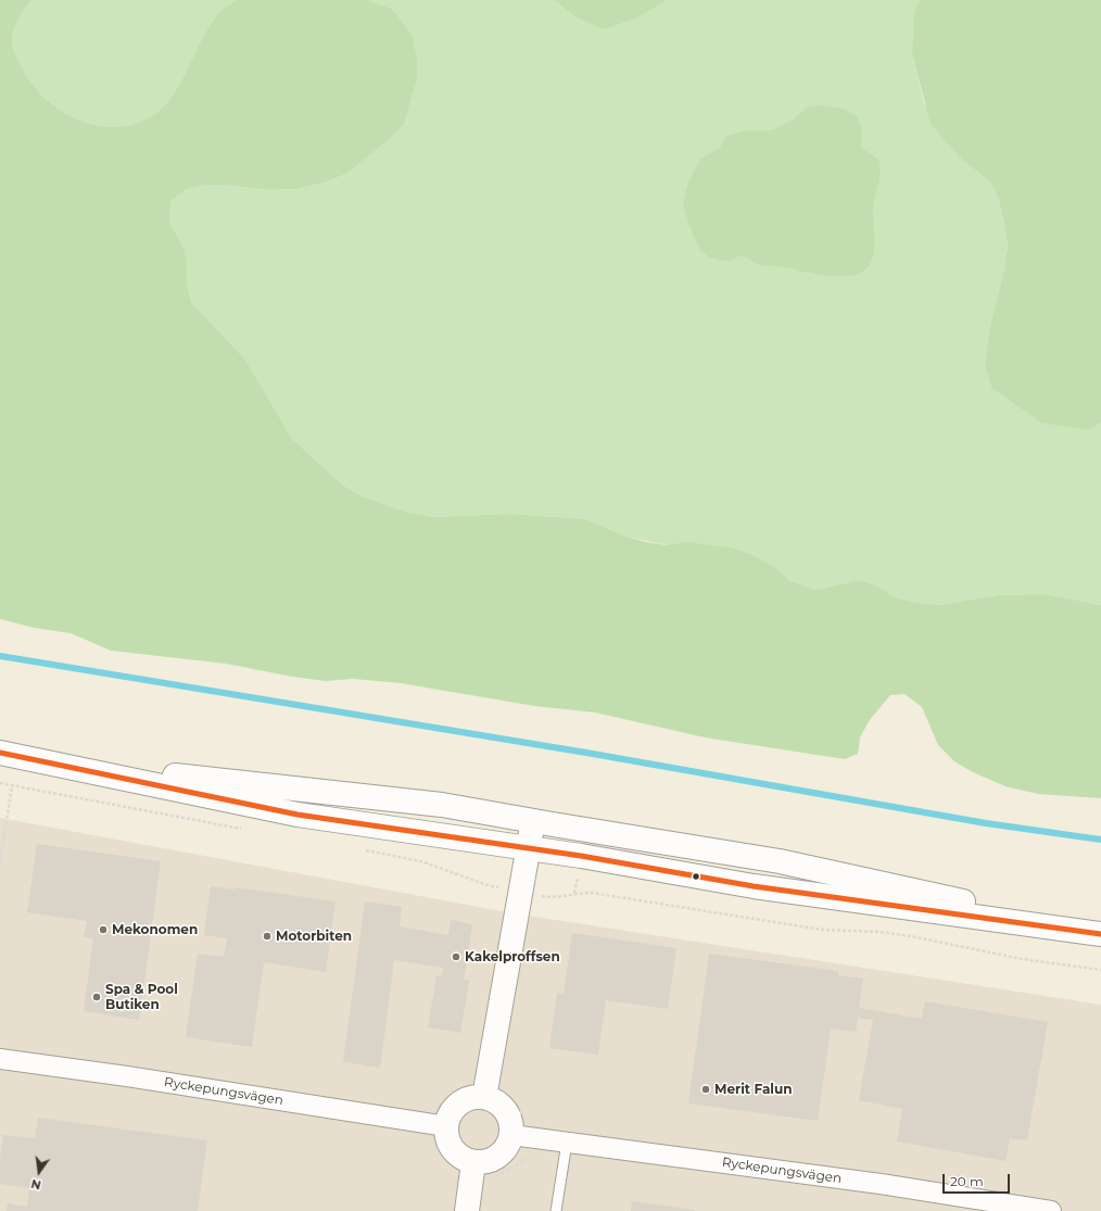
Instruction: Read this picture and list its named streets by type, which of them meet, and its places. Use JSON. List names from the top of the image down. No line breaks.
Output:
{"streets":{"street":["Ryckepungsvägen"]},"places":["Mekonomen","Motorbiten","Kakelproffsen","Spa & Pool Butiken","Merit Falun"],"scale_bar":"20 m","north":"bottom"}
